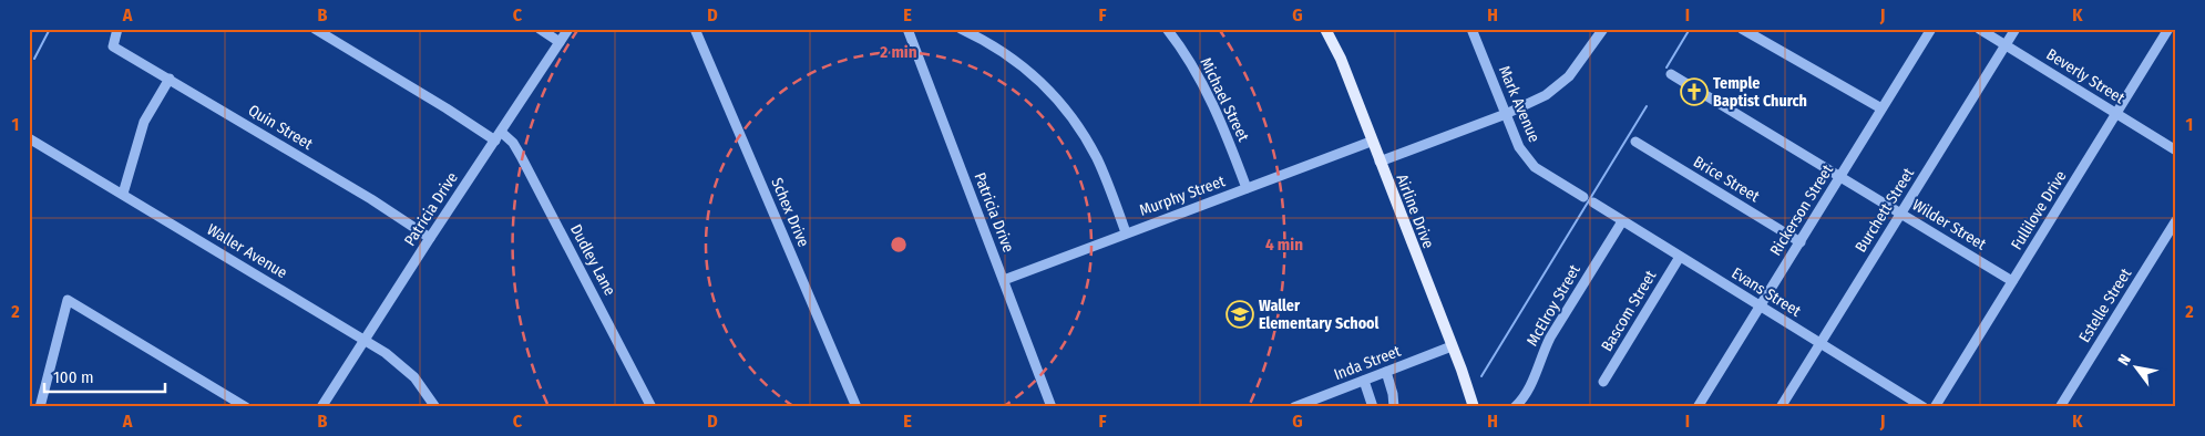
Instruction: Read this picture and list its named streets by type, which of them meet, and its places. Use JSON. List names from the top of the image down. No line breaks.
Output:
{"streets":{"main road":["Airline Drive"],"street":["Beverly Street","Michael Street","Mark Avenue","Quin Street","Brice Street","Murphy Street","Patricia Drive","Rickerson Street","Burchett Street","Fullilove Drive","Schex Drive","Wilder Street","Waller Avenue","Dudley Lane","Evans Street","McElroy Street","Estelle Street","Bascom Street","Inda Street"]},"crossings":[["Beverly Street","Burchett Street"],["Beverly Street","Fullilove Drive"],["Michael Street","Murphy Street"],["Quin Street","Patricia Drive"],["Brice Street","Rickerson Street"],["Murphy Street","Patricia Drive"],["Murphy Street","Airline Drive"],["Patricia Drive","Waller Avenue"],["Patricia Drive","Dudley Lane"],["Rickerson Street","Wilder Street"],["Rickerson Street","Evans Street"],["Burchett Street","Wilder Street"],["Burchett Street","Evans Street"],["Fullilove Drive","Wilder Street"],["Airline Drive","Inda Street"],["Evans Street","McElroy Street"],["Evans Street","Bascom Street"]],"places":{"church":["Temple Baptist Church"],"school or university":["Waller Elementary School"]},"scale_bar":"100 m","north":"top left","grid":{"columns":["A","B","C","D","E","F","G","H","I","J","K"],"rows":["1","2"]},"rings":["2 min","4 min"]}
